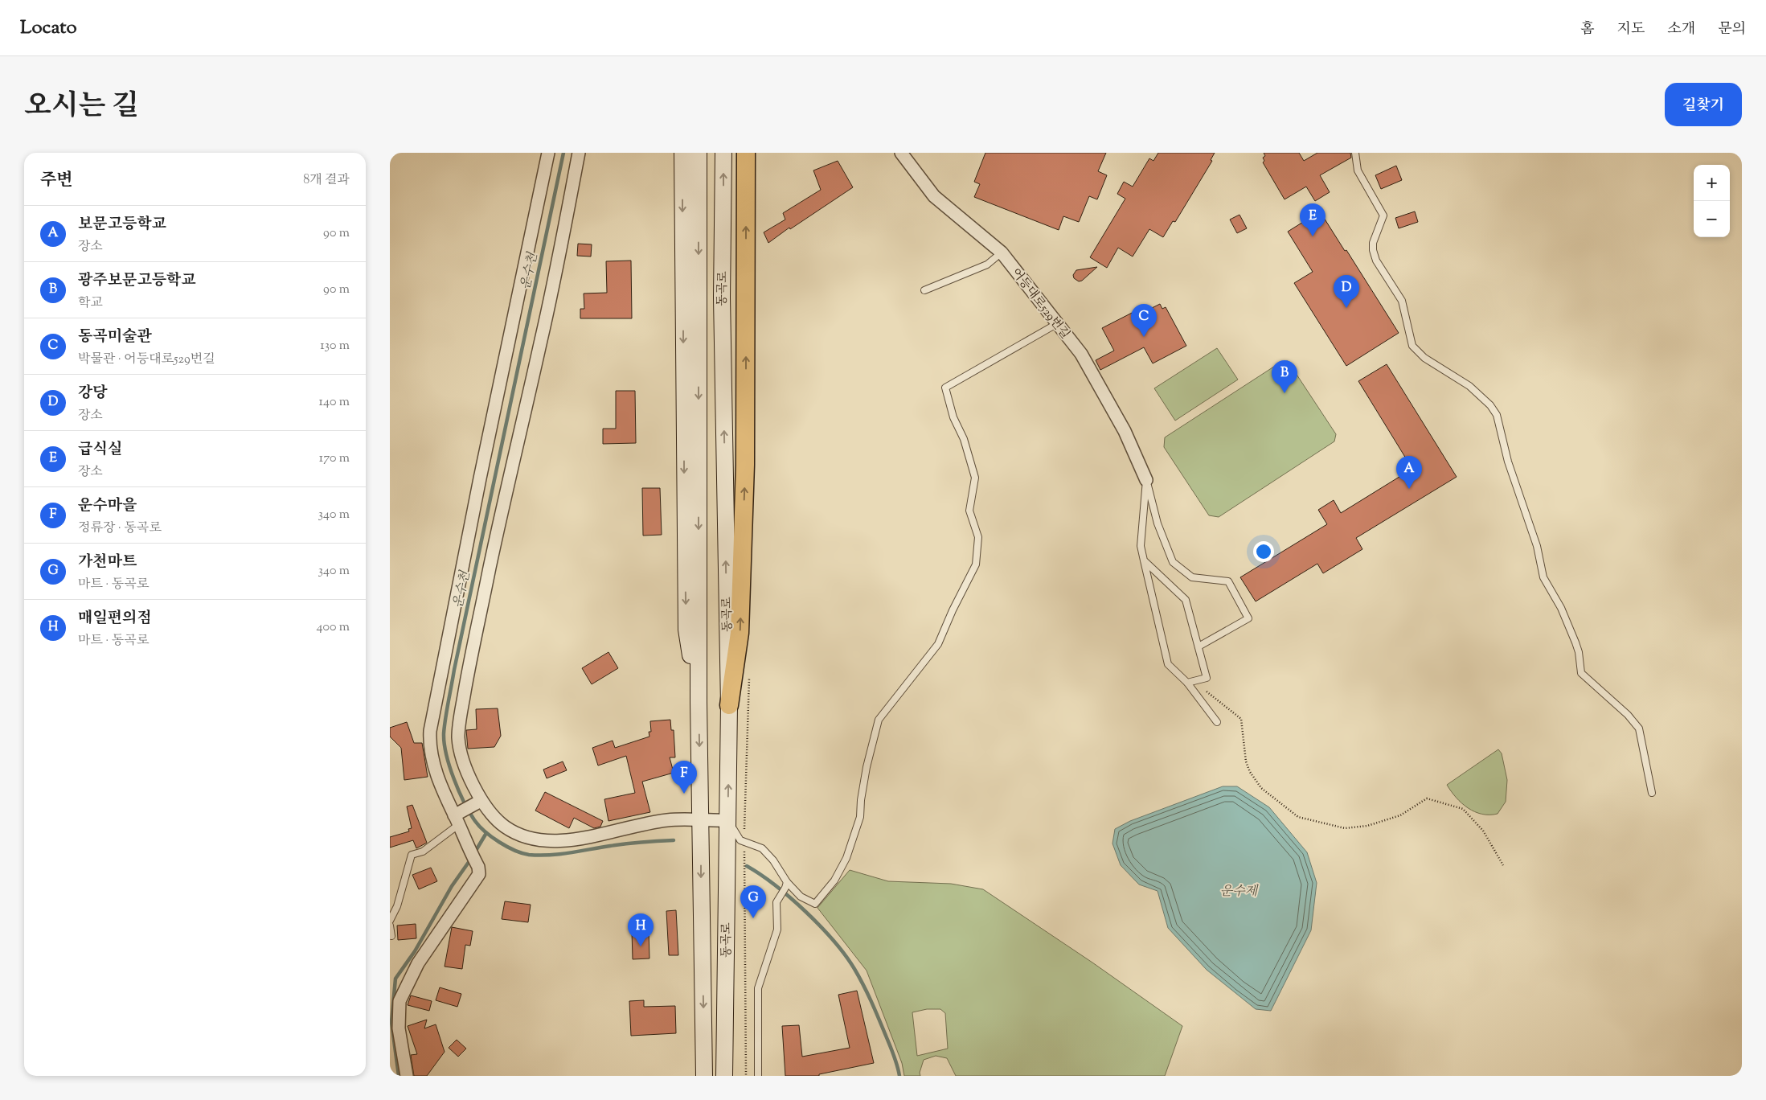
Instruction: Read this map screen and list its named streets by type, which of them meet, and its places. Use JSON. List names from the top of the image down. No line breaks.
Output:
{"streets":{"main road":["동곡로"],"street":["어등대로529번길"]},"water":["운수천","운수제"],"page":{"header":"Locato","nav":["홈","지도","소개","문의"],"title":"오시는 길","buttons":"길찾기","heading":["주변","8개 결과"],"map_buttons":["+","−"],"pins":["E","D","C","B","A","F","G","H"],"list":[{"mark":"A","name":"보문고등학교","note":"장소","value":"90 m"},{"mark":"B","name":"광주보문고등학교","note":"학교","value":"90 m"},{"mark":"C","name":"동곡미술관","note":"박물관 · 어등대로529번길","value":"130 m"},{"mark":"D","name":"강당","note":"장소","value":"140 m"},{"mark":"E","name":"급식실","note":"장소","value":"170 m"},{"mark":"F","name":"운수마을","note":"정류장 · 동곡로","value":"340 m"},{"mark":"G","name":"가천마트","note":"마트 · 동곡로","value":"340 m"},{"mark":"H","name":"매일편의점","note":"마트 · 동곡로","value":"400 m"}]}}
